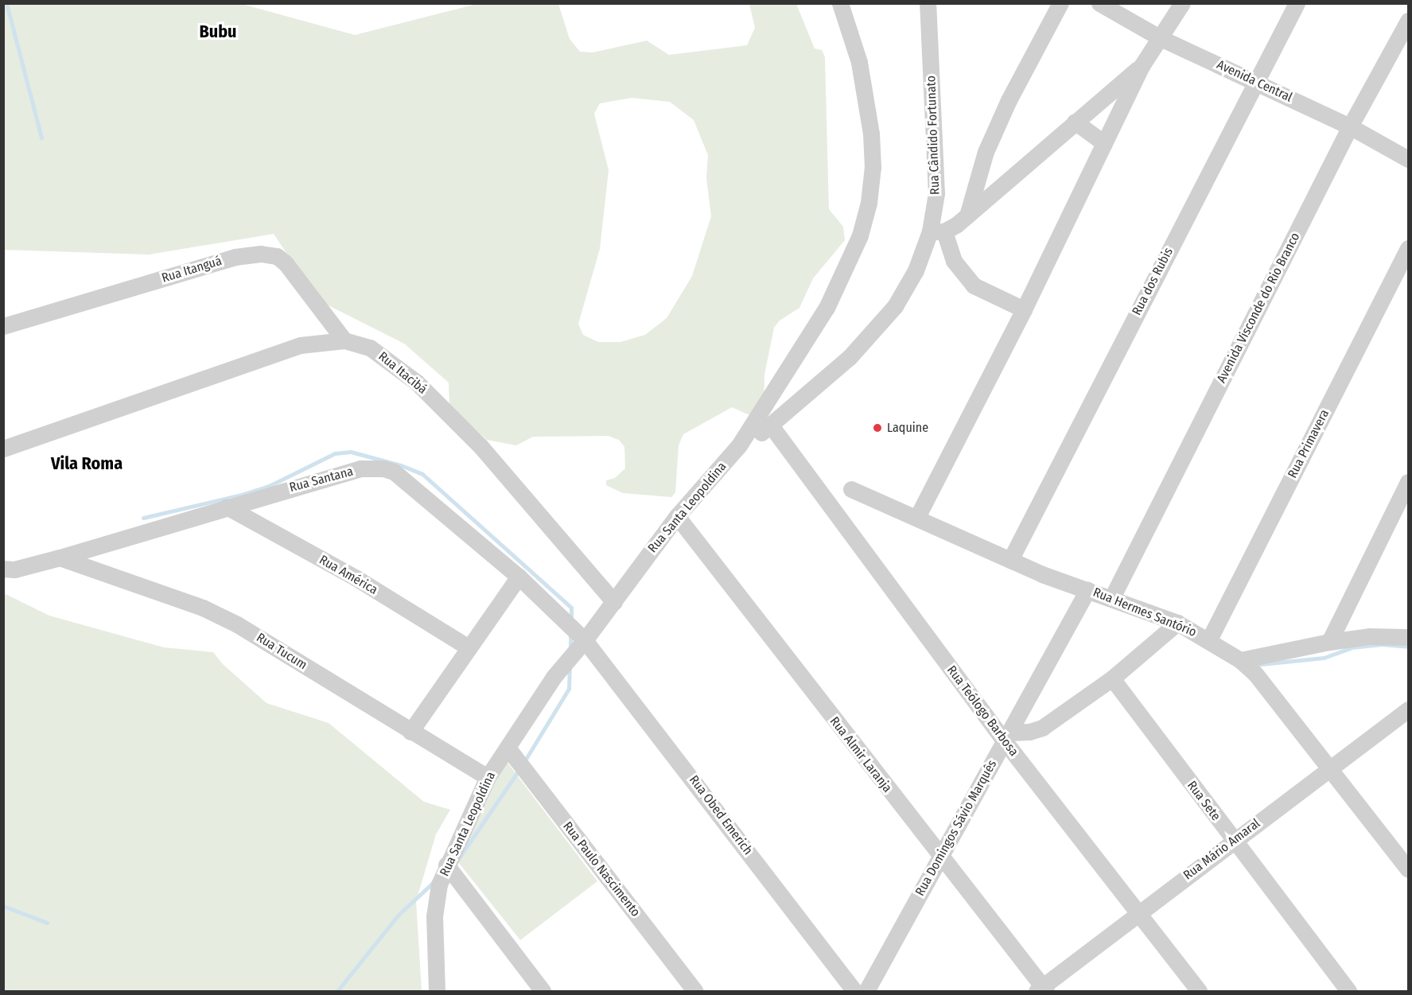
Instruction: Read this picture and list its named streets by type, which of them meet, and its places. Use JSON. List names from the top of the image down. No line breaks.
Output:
{"streets":{"street":["Avenida Central","Rua Cândido Fortunato","Rua Itanguá","Rua dos Rubis","Avenida Visconde do Rio Branco","Rua Itacibá","Rua Primavera","Rua Santana","Rua Santa Leopoldina","Rua América","Rua Hermes Santório","Rua Tucum","Rua Teólogo Barbosa","Rua Almir Laranja","Rua Sete","Rua Obed Emerich","Rua Domingos Sávio Marquês","Rua Mário Amaral","Rua Paulo Nascimento"]},"crossings":[["Avenida Central","Rua dos Rubis"],["Avenida Central","Avenida Visconde do Rio Branco"],["Rua Cândido Fortunato","Rua Santa Leopoldina"],["Rua Cândido Fortunato","Rua Teólogo Barbosa"],["Rua Itanguá","Rua Itacibá"],["Rua dos Rubis","Rua Hermes Santório"],["Avenida Visconde do Rio Branco","Rua Hermes Santório"],["Rua Itacibá","Rua Santa Leopoldina"],["Rua Primavera","Rua Hermes Santório"],["Rua Santana","Rua Santa Leopoldina"],["Rua Santana","Rua América"],["Rua Santana","Rua Tucum"],["Rua Santana","Rua Obed Emerich"],["Rua Santa Leopoldina","Rua Tucum"],["Rua Santa Leopoldina","Rua Almir Laranja"],["Rua Santa Leopoldina","Rua Obed Emerich"],["Rua Santa Leopoldina","Rua Paulo Nascimento"],["Rua Hermes Santório","Rua Domingos Sávio Marquês"],["Rua Hermes Santório","Rua Mário Amaral"],["Rua Teólogo Barbosa","Rua Domingos Sávio Marquês"],["Rua Teólogo Barbosa","Rua Mário Amaral"],["Rua Almir Laranja","Rua Domingos Sávio Marquês"],["Rua Almir Laranja","Rua Mário Amaral"],["Rua Sete","Rua Mário Amaral"]],"districts":["Bubu","Vila Roma"],"places":["Laquine"]}
